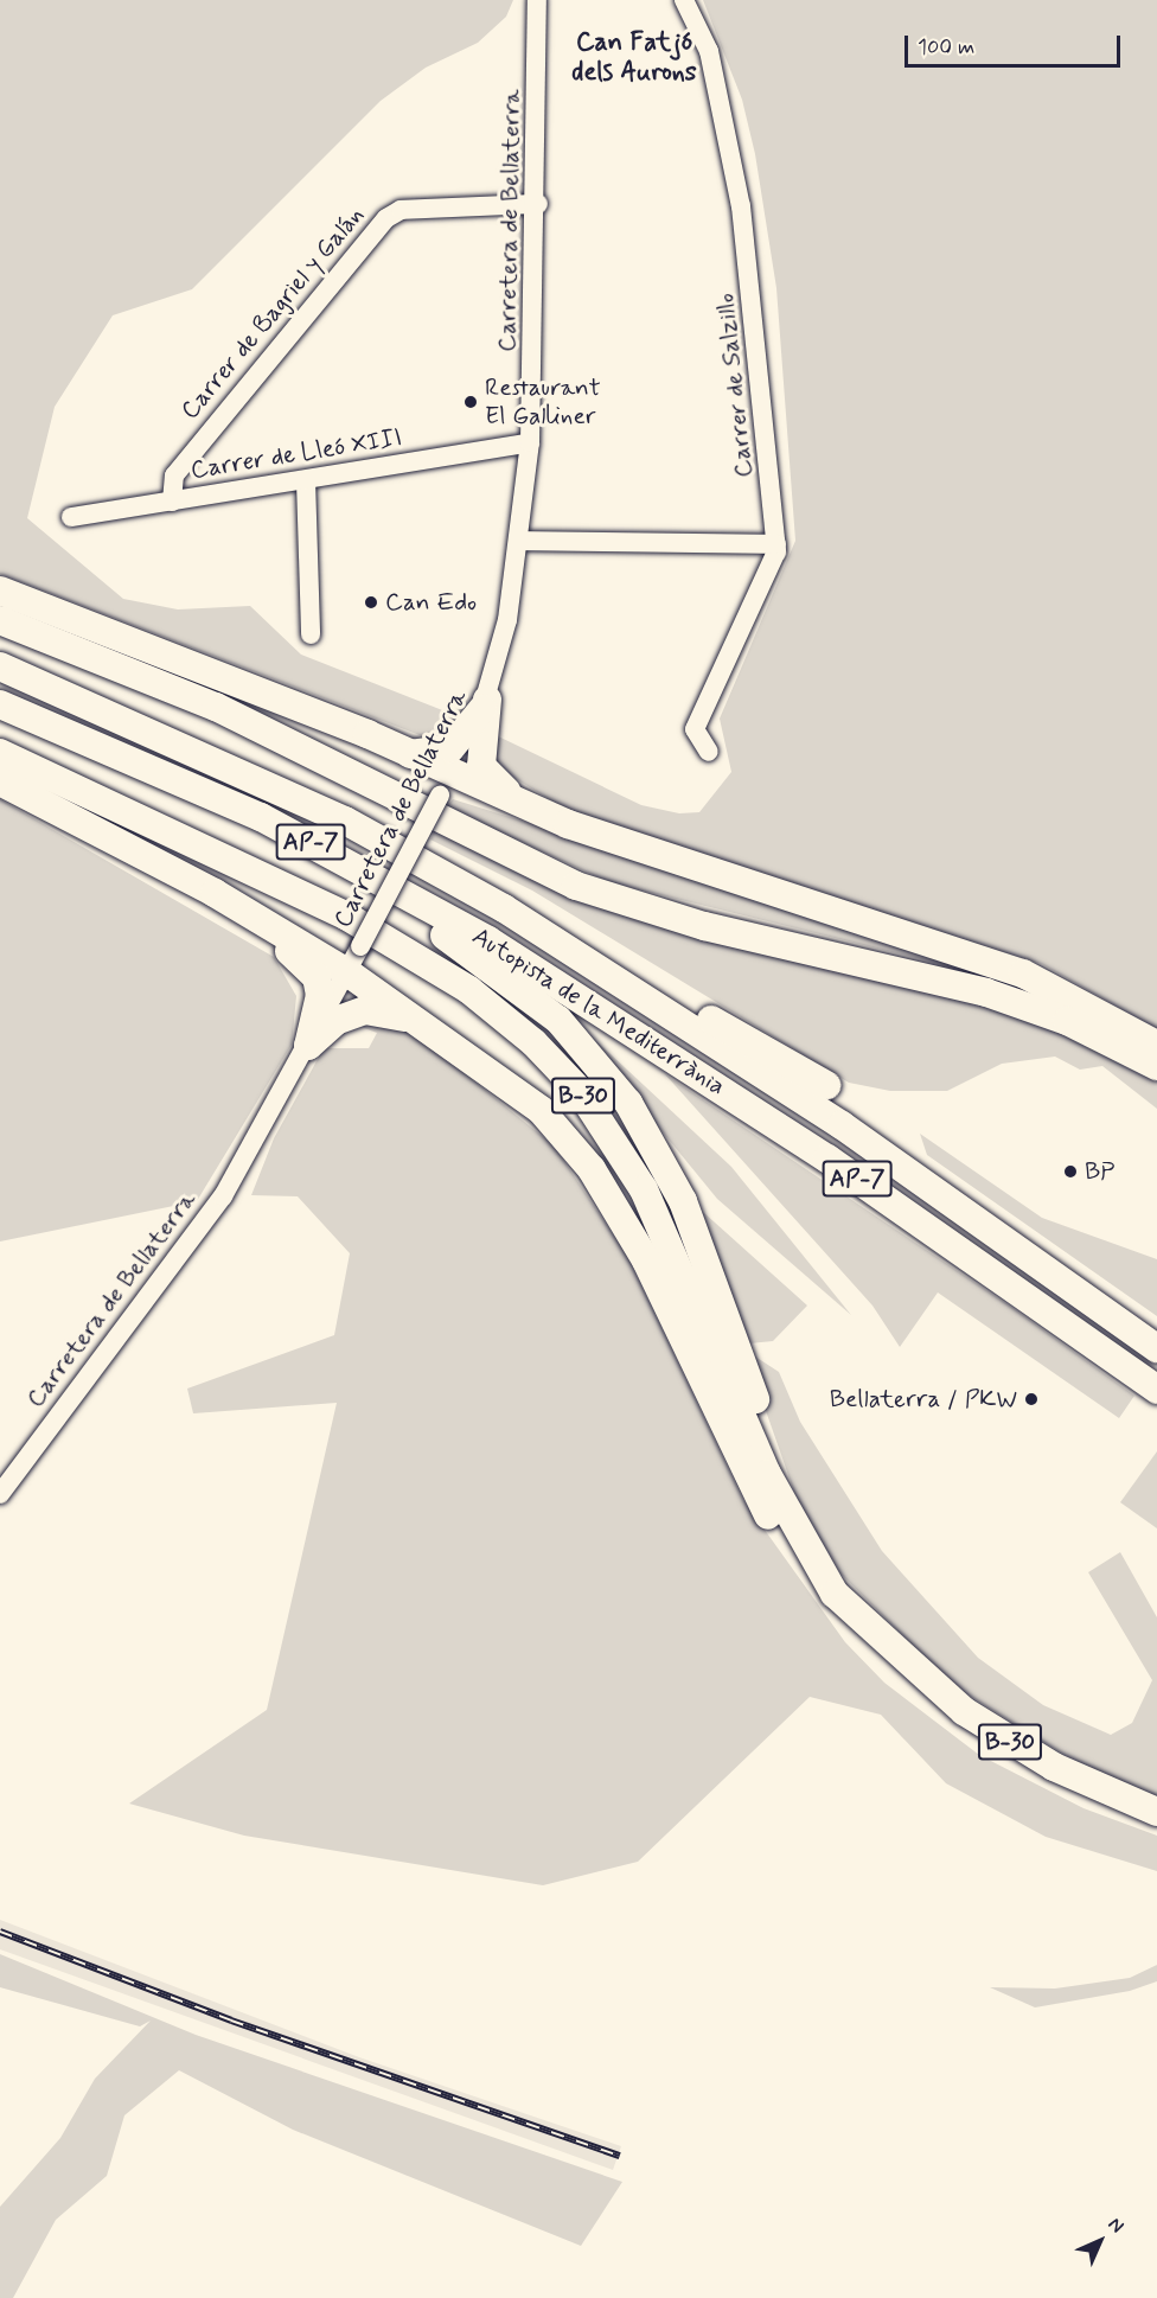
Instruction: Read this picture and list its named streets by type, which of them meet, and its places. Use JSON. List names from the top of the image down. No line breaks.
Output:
{"streets":{"highway":["AP-7","Autopista de la Mediterrània","B-30"],"street":["Carretera de Bellaterra","Carrer de Bagriel y Galán","Carrer de Salzillo","Carrer de Lleó XIII"]},"crossings":[["Carretera de Bellaterra","Carrer de Bagriel y Galán"],["Carretera de Bellaterra","Carrer de Lleó XIII"],["Carrer de Bagriel y Galán","Carrer de Lleó XIII"]],"districts":["Can Fatjó dels Aurons"],"places":["Restaurant El Galliner","Can Edo","BP","Bellaterra / PKW"],"scale_bar":"100 m","north":"top right"}
